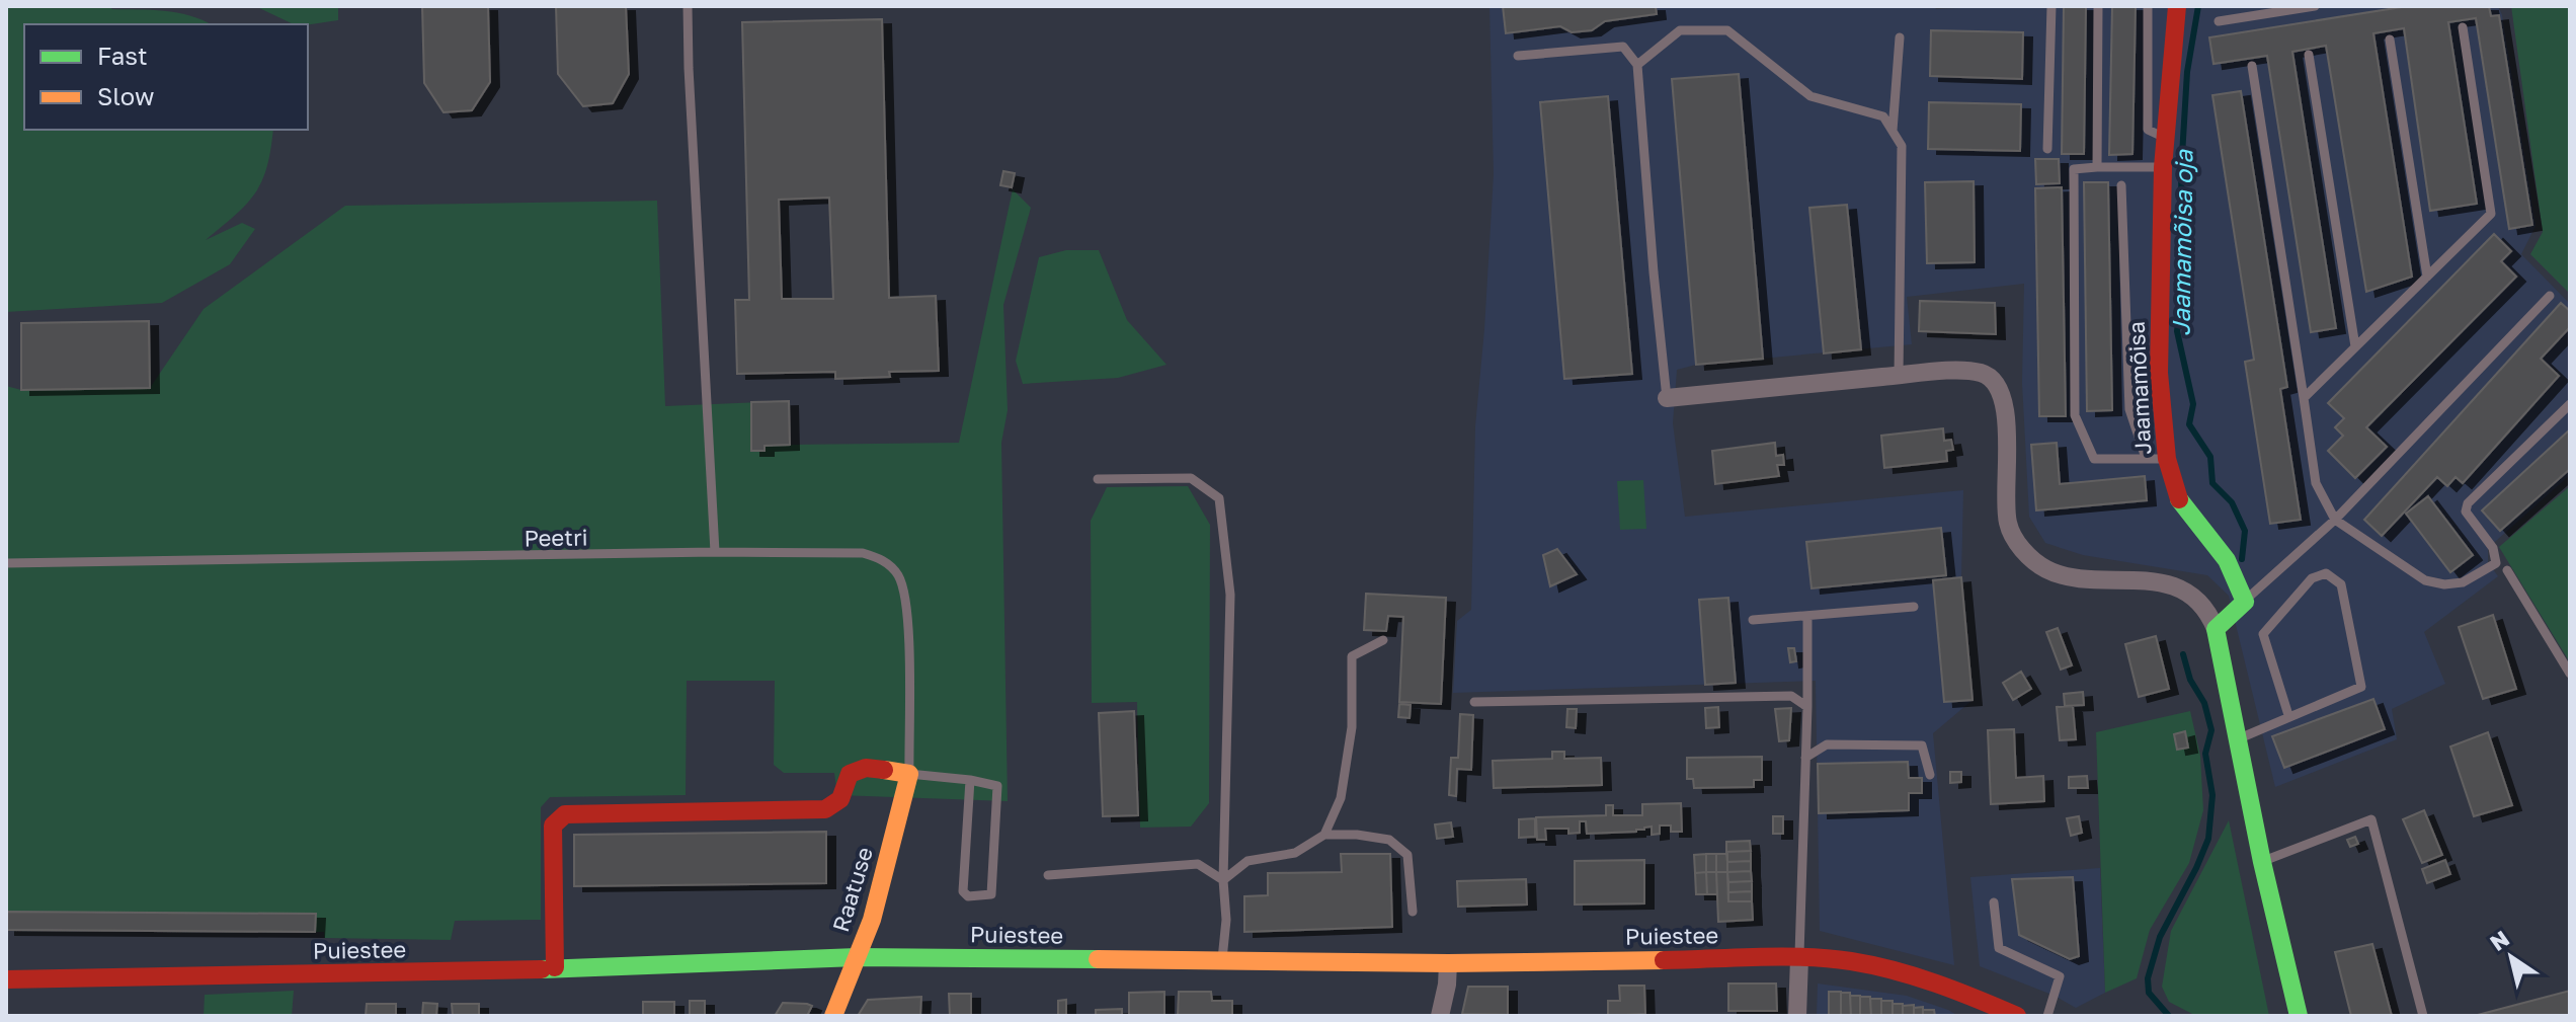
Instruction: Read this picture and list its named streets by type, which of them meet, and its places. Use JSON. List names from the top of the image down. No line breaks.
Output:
{"streets":{"main road":["Jaamamõisa","Raatuse","Puiestee"],"lane":["Peetri"]},"crossings":[["Peetri","Raatuse"],["Raatuse","Puiestee"]],"water":["Jaamamõisa oja"],"legend":["Fast","Slow"],"north":"top left"}
